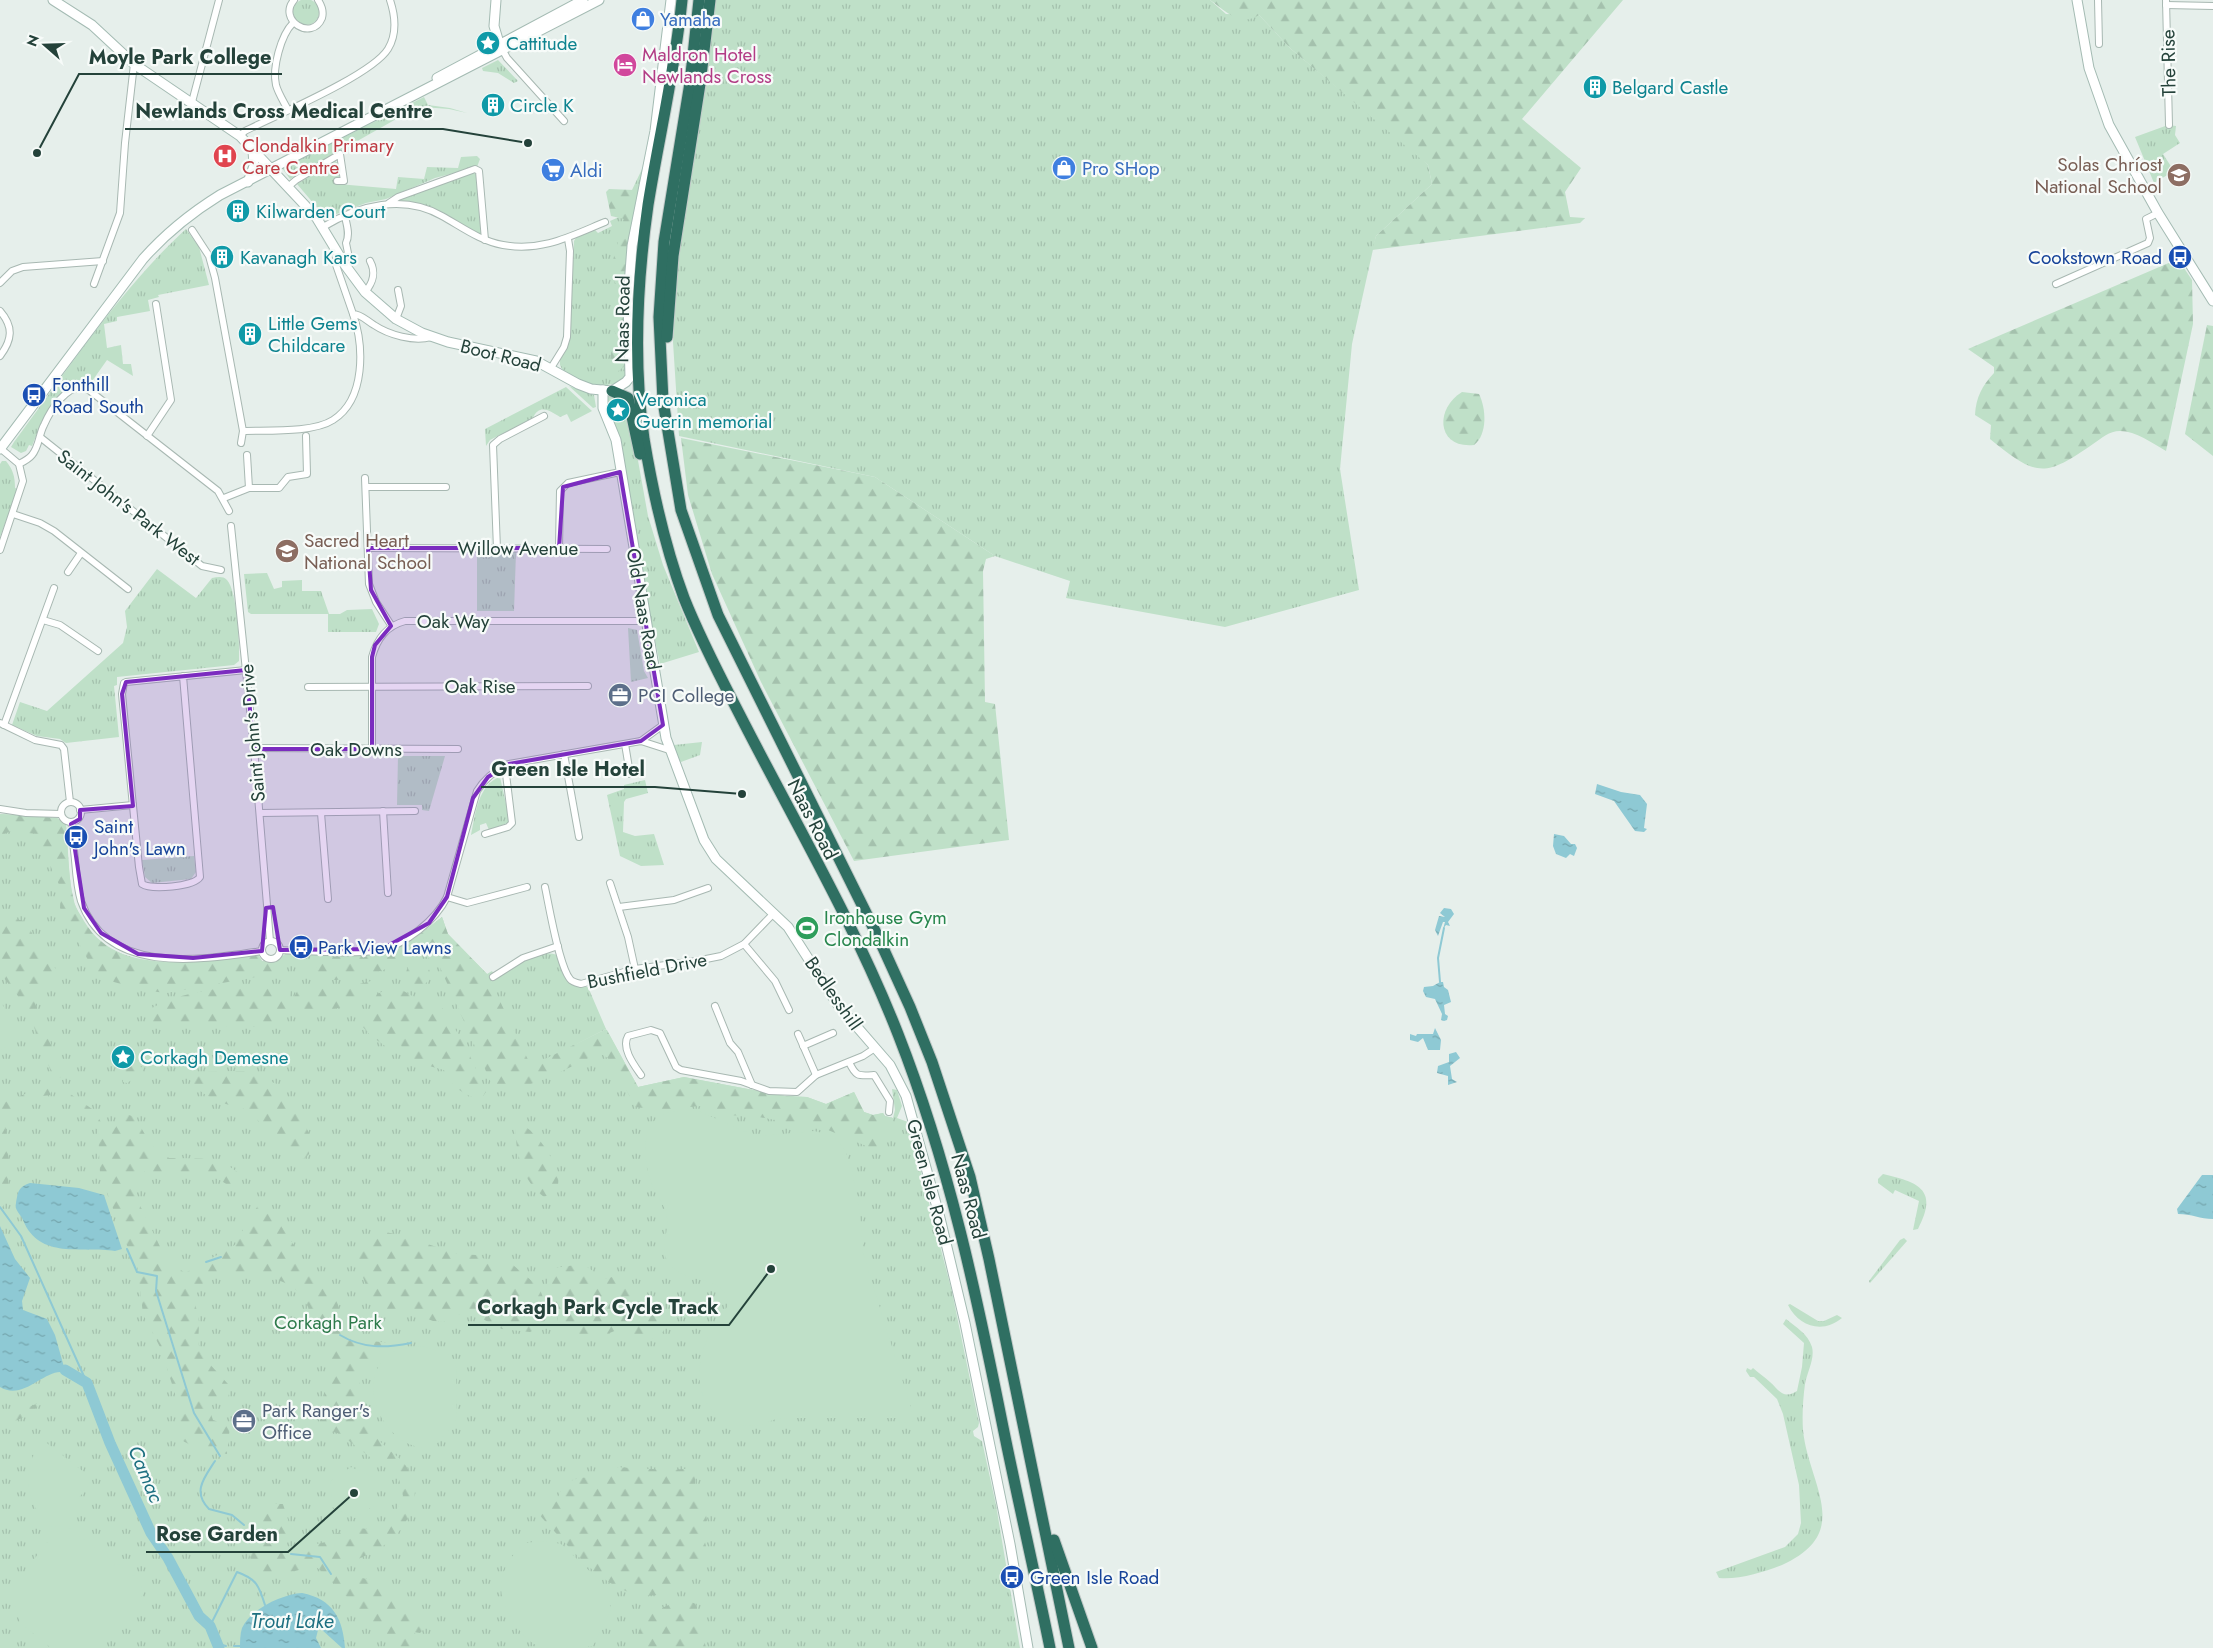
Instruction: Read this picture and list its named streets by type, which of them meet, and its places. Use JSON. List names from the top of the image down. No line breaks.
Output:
{"streets":{"highway":["Naas Road"],"street":["The Rise","Boot Road","Saint John's Park West","Willow Avenue","Old Naas Road","Oak Way","Oak Rise","Saint John's Drive","Oak Downs","Bushfield Drive","Bedlesshill","Green Isle Road"]},"crossings":[["Boot Road","Old Naas Road"],["Old Naas Road","Oak Way"],["Old Naas Road","Bedlesshill"],["Oak Way","Oak Rise"],["Oak Way","Oak Downs"],["Saint John's Drive","Oak Downs"],["Bushfield Drive","Bedlesshill"],["Bedlesshill","Green Isle Road"]],"water":["Camac","Trout Lake"],"parks":["Corkagh Park"],"places":{"shop":["Yamaha","Pro SHop"],"place":["Cattitude","Veronica Guerin memorial","Corkagh Demesne"],"hotel":["Maldron Hotel Newlands Cross"],"building":["Belgard Castle","Circle K","Kilwarden Court","Kavanagh Kars","Little Gems Childcare"],"other":["Newlands Cross Medical Centre","Moyle Park College","Green Isle Hotel","Corkagh Park Cycle Track","Rose Garden"],"hospital":["Clondalkin Primary Care Centre"],"supermarket":["Aldi"],"school or university":["Solas Chríost National School","Sacred Heart National School"],"bus stop":["Cookstown Road","Fonthill Road South","Saint John's Lawn","Park View Lawns","Green Isle Road"],"office":["PCI College","Park Ranger's Office"],"sports":["Ironhouse Gym Clondalkin"]},"north":"left"}
